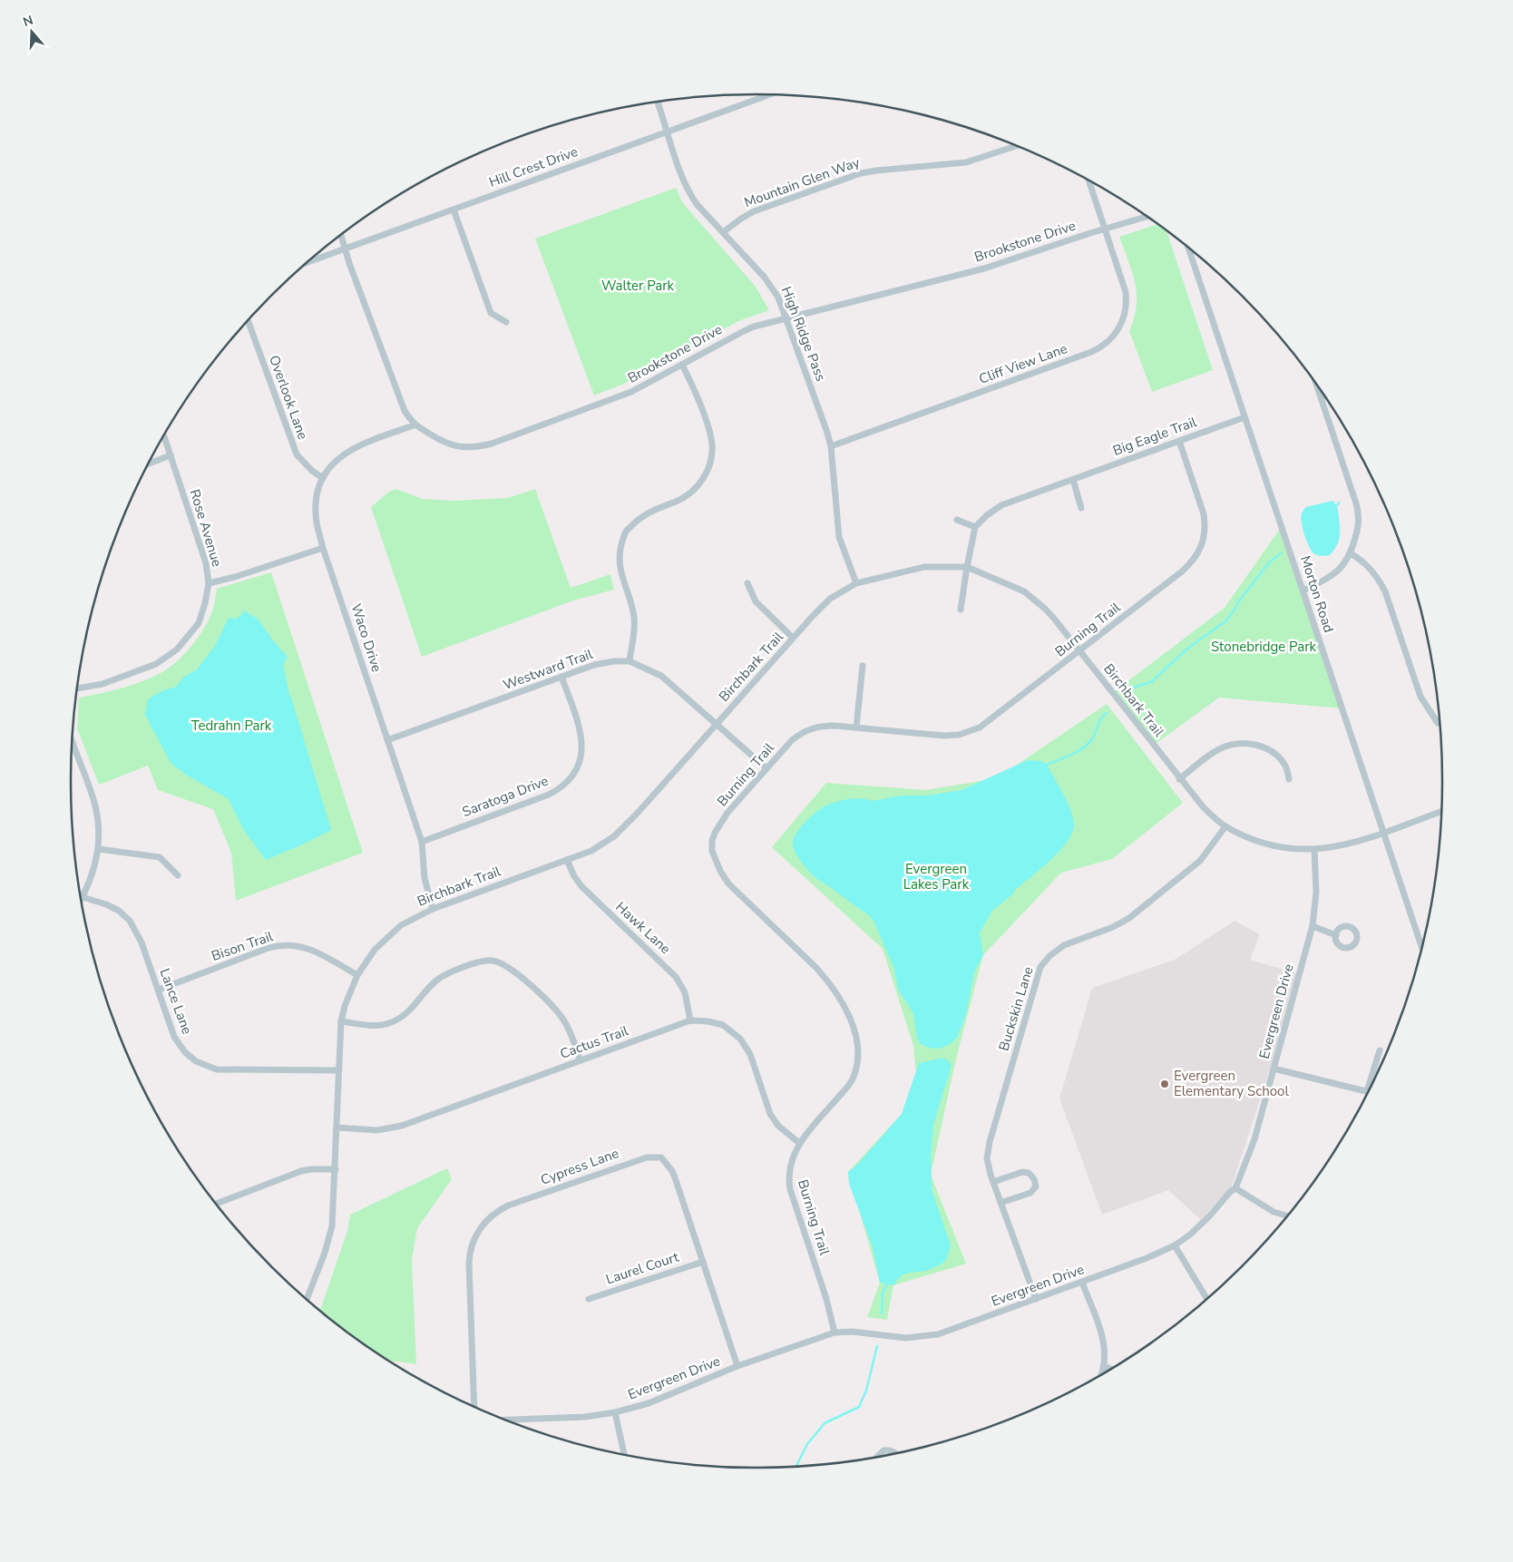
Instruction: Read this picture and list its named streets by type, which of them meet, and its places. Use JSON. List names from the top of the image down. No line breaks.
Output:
{"streets":{"street":["Hill Crest Drive","Mountain Glen Way","Brookstone Drive","High Ridge Pass","Cliff View Lane","Overlook Lane","Big Eagle Trail","Rose Avenue","Morton Road","Burning Trail","Waco Drive","Birchbark Trail","Westward Trail","Saratoga Drive","Hawk Lane","Bison Trail","Lance Lane","Buckskin Lane","Evergreen Drive","Cactus Trail","Cypress Lane","Laurel Court"]},"crossings":[["Hill Crest Drive","High Ridge Pass"],["Mountain Glen Way","High Ridge Pass"],["Brookstone Drive","High Ridge Pass"],["Brookstone Drive","Cliff View Lane"],["Brookstone Drive","Waco Drive"],["High Ridge Pass","Cliff View Lane"],["High Ridge Pass","Birchbark Trail"],["Overlook Lane","Waco Drive"],["Big Eagle Trail","Morton Road"],["Big Eagle Trail","Burning Trail"],["Morton Road","Birchbark Trail"],["Burning Trail","Birchbark Trail"],["Burning Trail","Westward Trail"],["Burning Trail","Evergreen Drive"],["Burning Trail","Cactus Trail"],["Waco Drive","Birchbark Trail"],["Waco Drive","Westward Trail"],["Waco Drive","Saratoga Drive"],["Birchbark Trail","Westward Trail"],["Birchbark Trail","Hawk Lane"],["Birchbark Trail","Bison Trail"],["Birchbark Trail","Lance Lane"],["Birchbark Trail","Buckskin Lane"],["Birchbark Trail","Evergreen Drive"],["Birchbark Trail","Cactus Trail"],["Westward Trail","Saratoga Drive"],["Hawk Lane","Cactus Trail"],["Bison Trail","Lance Lane"],["Buckskin Lane","Evergreen Drive"],["Evergreen Drive","Cypress Lane"],["Cypress Lane","Laurel Court"]],"parks":["Walter Park","Stonebridge Park","Tedrahn Park","Evergreen Lakes Park"],"places":["Evergreen Elementary School"],"north":"top"}
